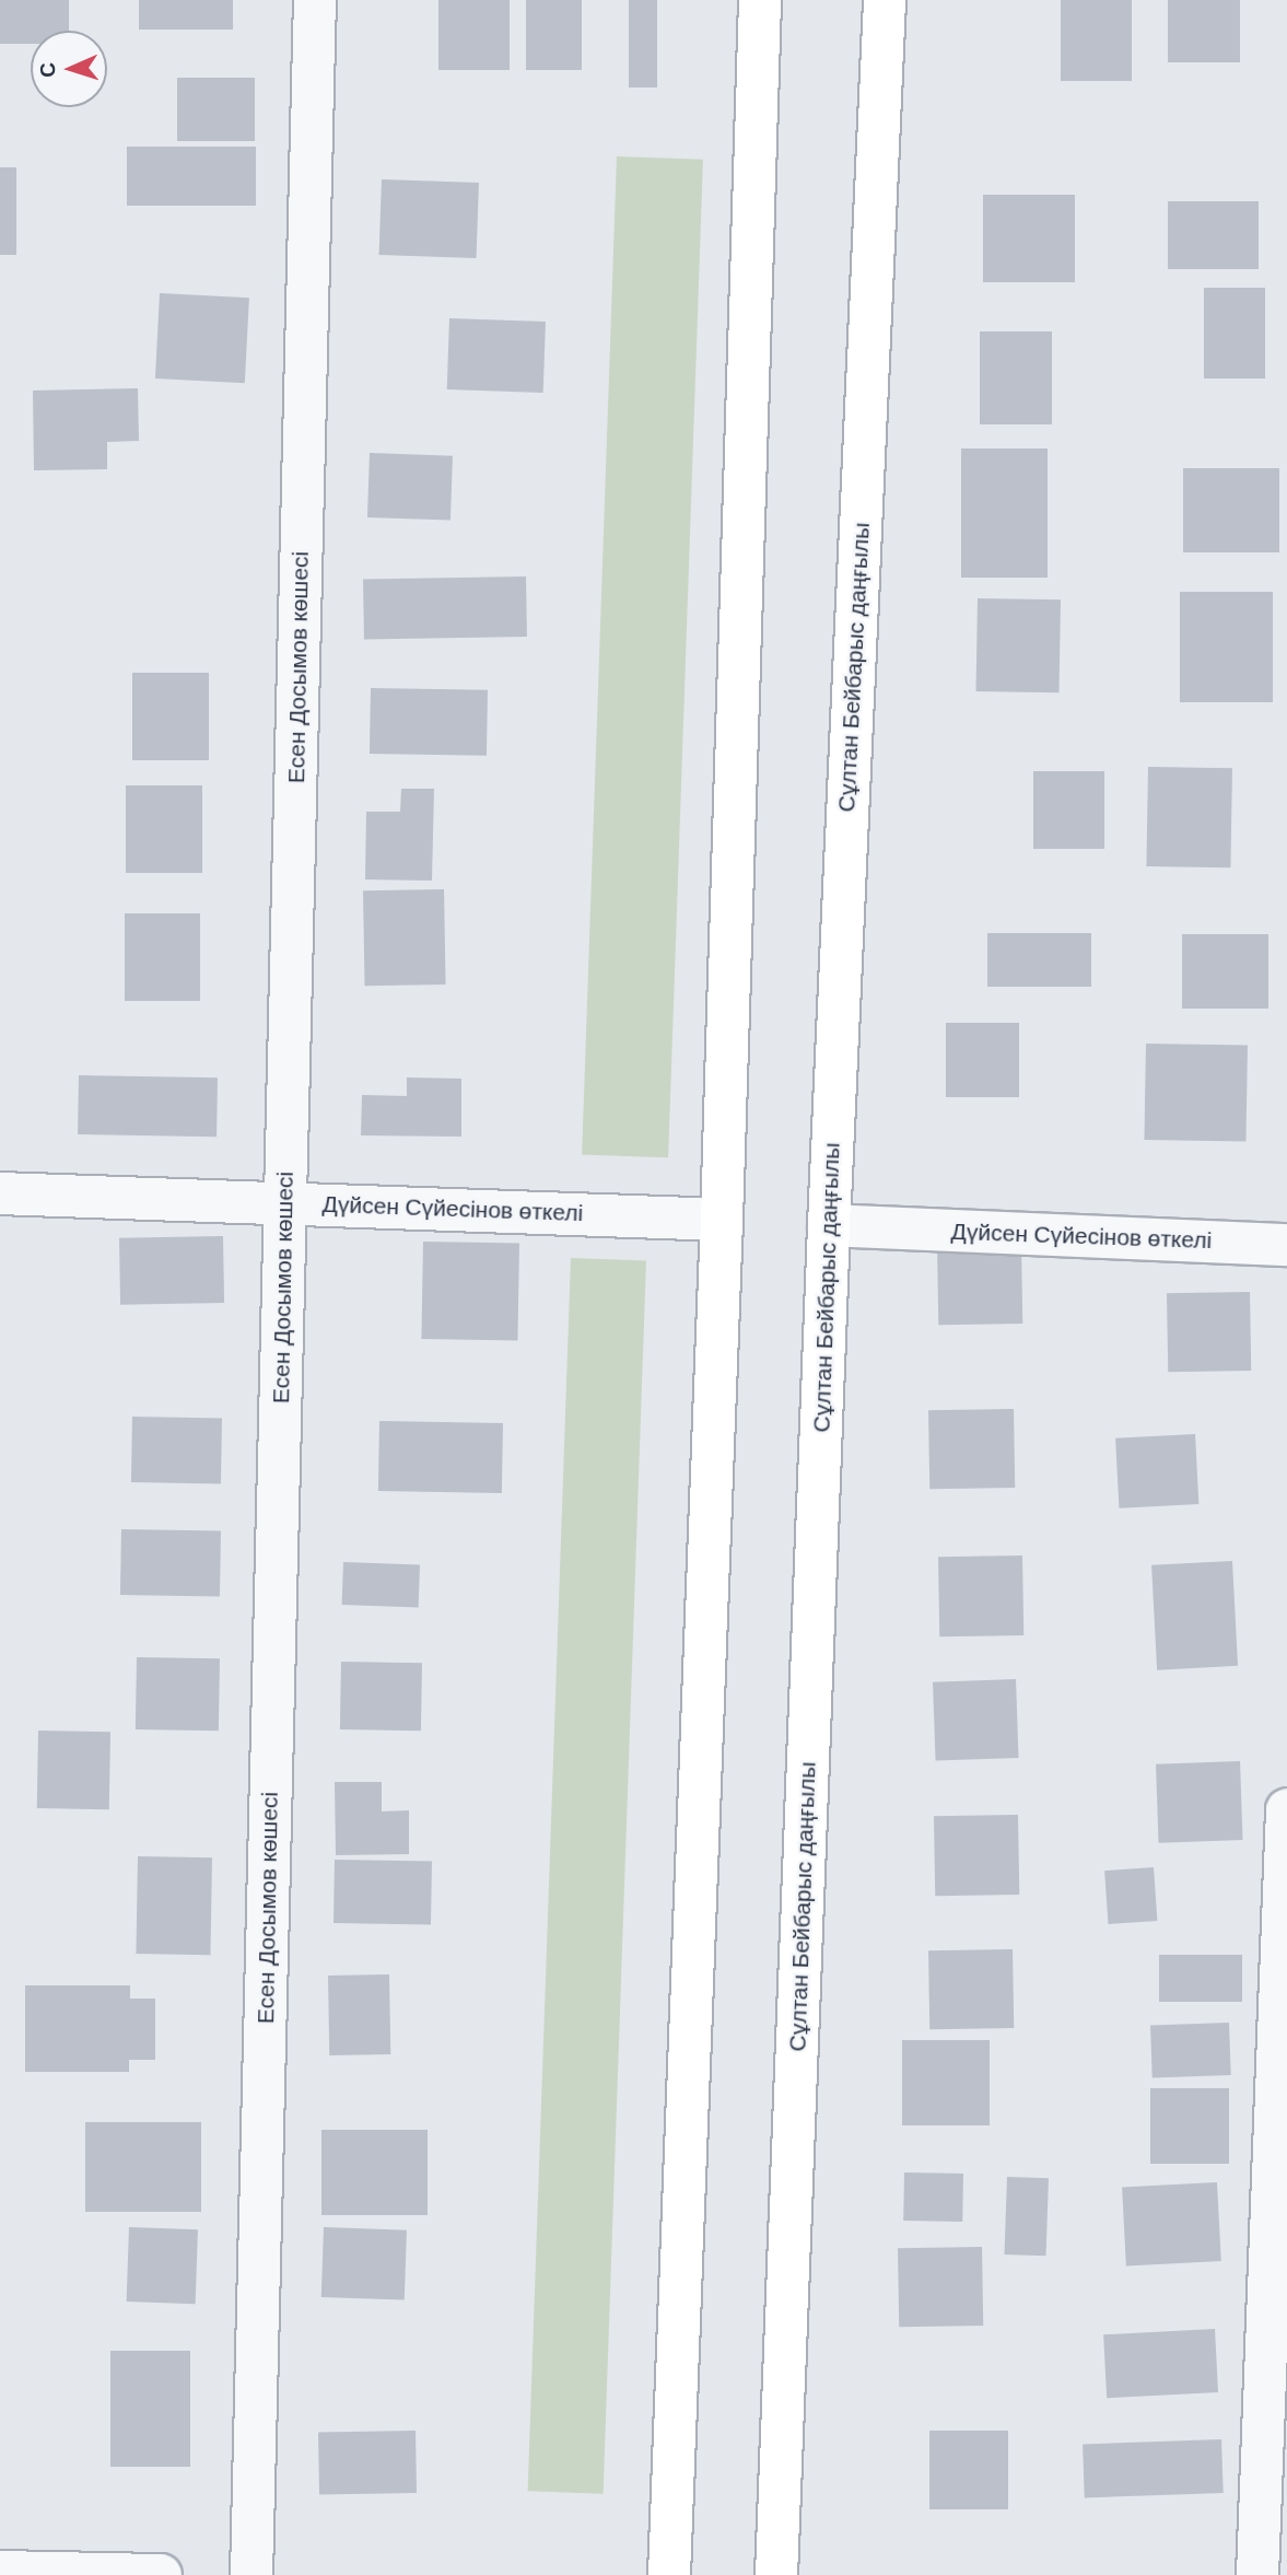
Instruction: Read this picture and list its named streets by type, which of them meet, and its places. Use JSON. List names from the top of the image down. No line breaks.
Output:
{"streets":{"main road":["Сұлтан Бейбарыс даңғылы"],"street":["Есен Досымов көшесі","Дүйсен Сүйесінов өткелі"]},"crossings":[["Есен Досымов көшесі","Дүйсен Сүйесінов өткелі"],["Сұлтан Бейбарыс даңғылы","Дүйсен Сүйесінов өткелі"]],"north":"left"}
